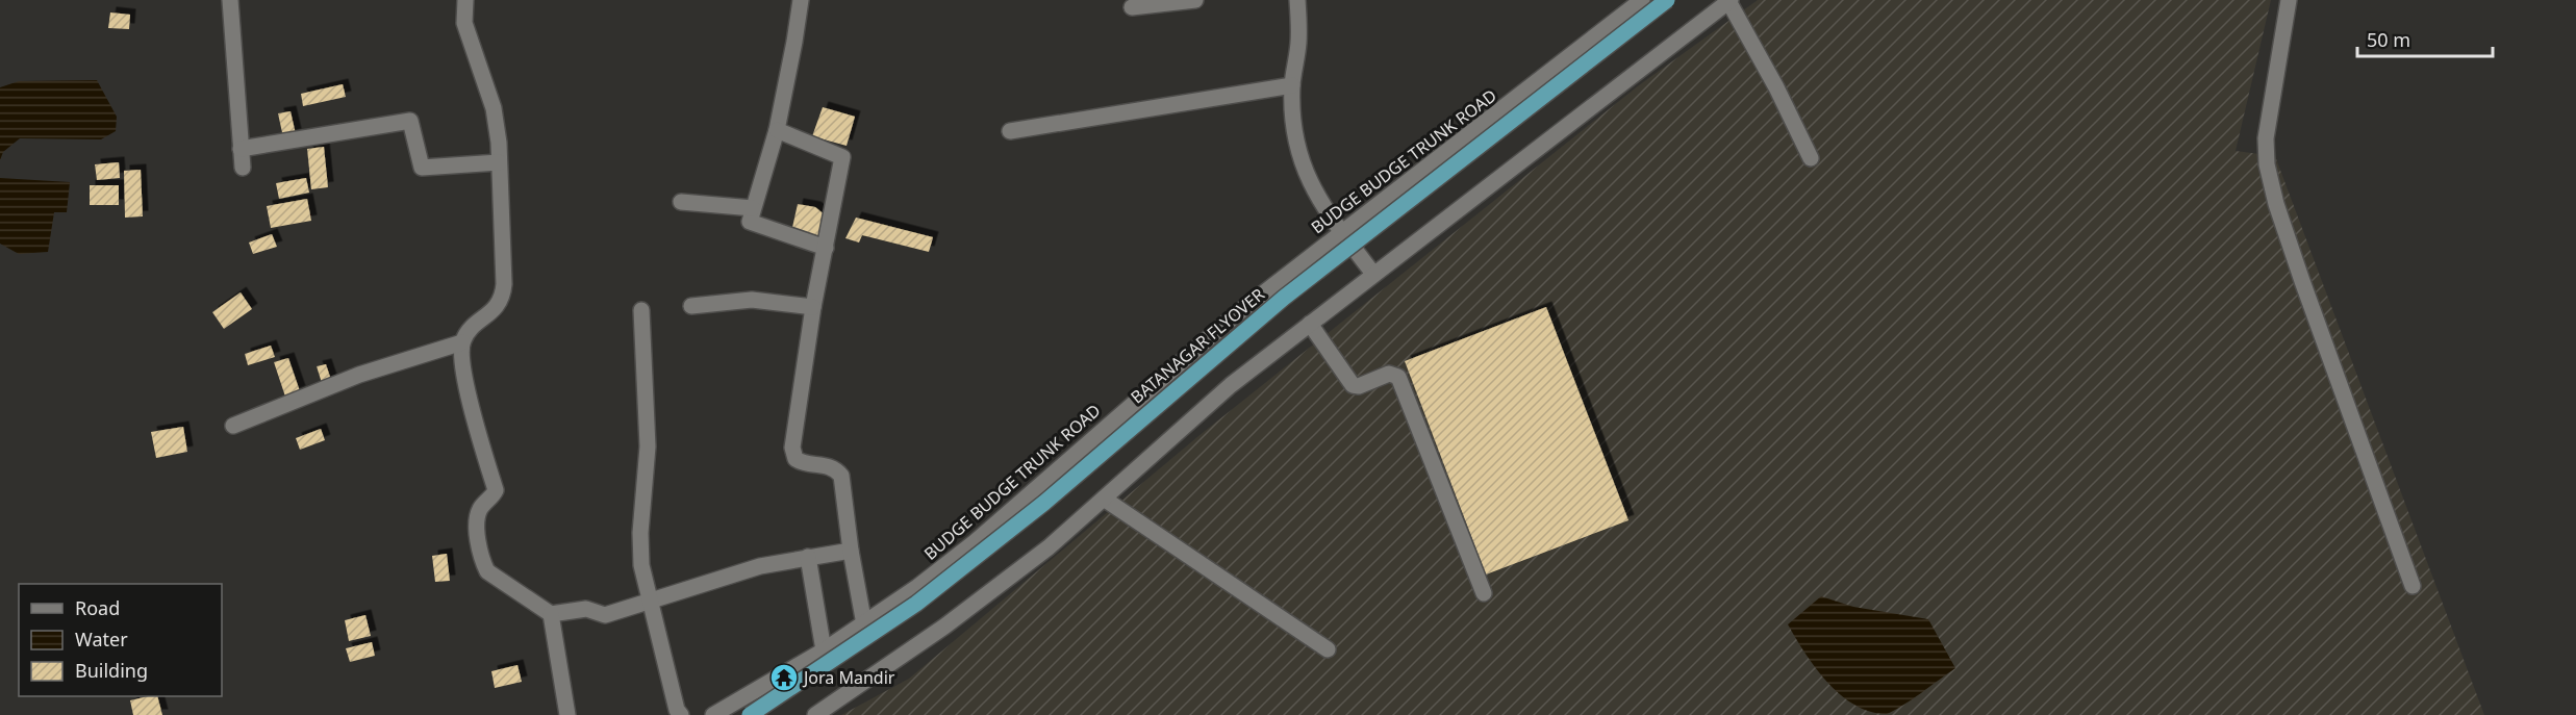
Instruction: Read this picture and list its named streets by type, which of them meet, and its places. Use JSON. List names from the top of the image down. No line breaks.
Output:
{"streets":{"main road":["BATANAGAR FLYOVER"],"street":["BUDGE BUDGE TRUNK ROAD"]},"places":{"temple":["Jora Mandir"]},"legend":["Road","Water","Building"],"scale_bar":"50 m"}
